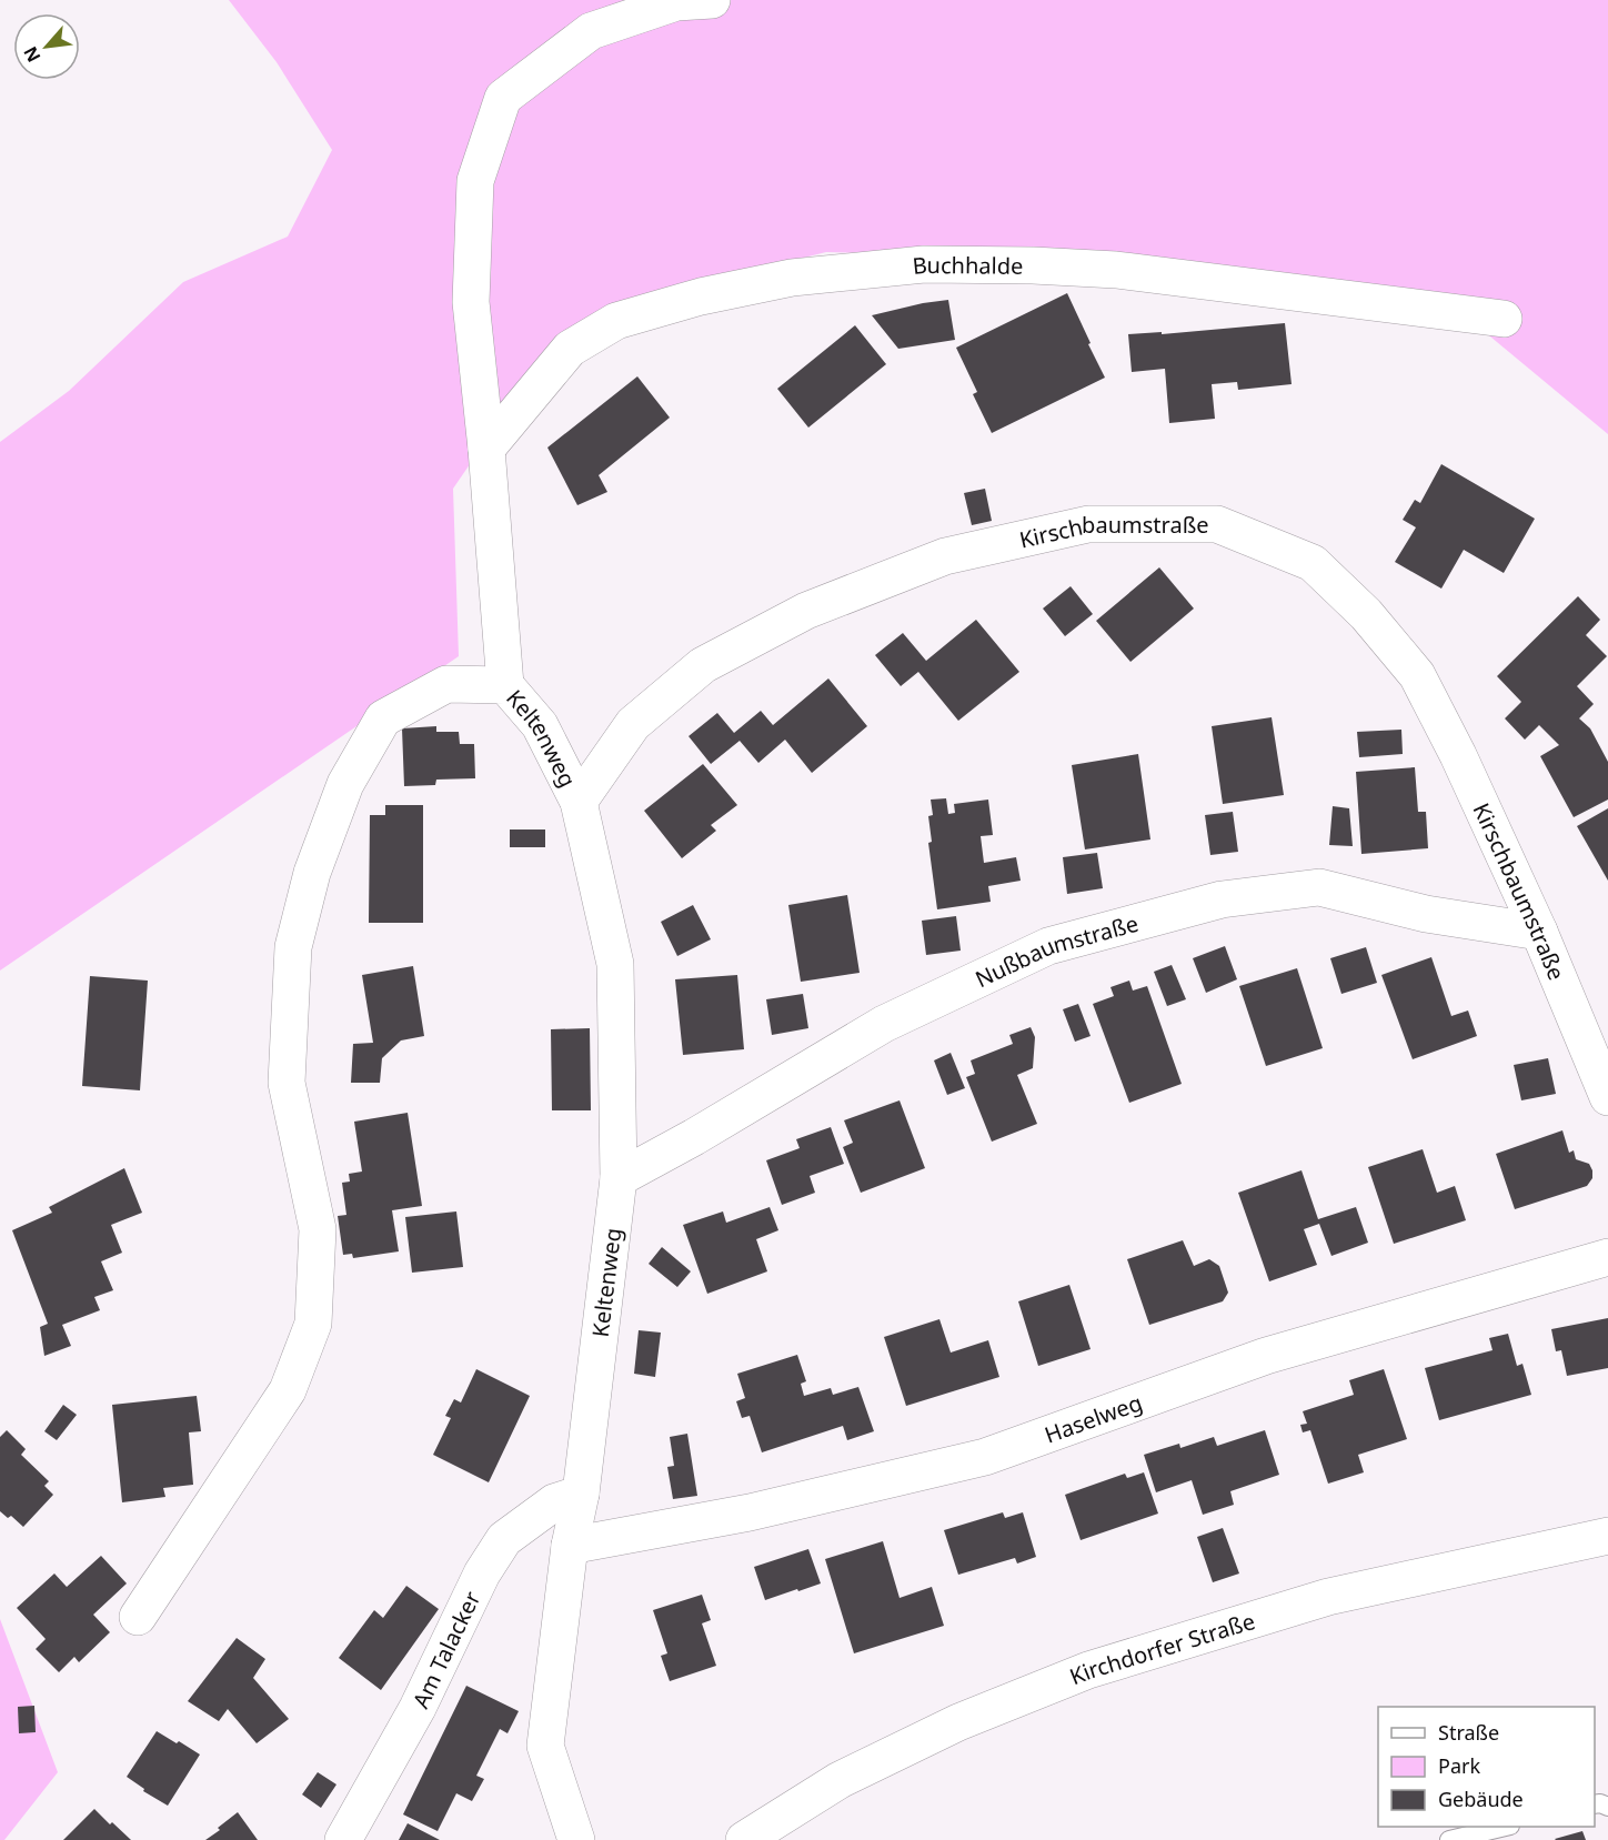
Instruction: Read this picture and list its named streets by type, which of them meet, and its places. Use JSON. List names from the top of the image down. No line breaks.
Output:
{"streets":{"street":["Buchhalde","Kirschbaumstraße","Keltenweg","Nußbaumstraße","Haselweg","Kirchdorfer Straße","Am Talacker"]},"crossings":[["Kirschbaumstraße","Keltenweg"],["Kirschbaumstraße","Nußbaumstraße"],["Keltenweg","Nußbaumstraße"],["Keltenweg","Haselweg"],["Keltenweg","Am Talacker"]],"legend":["Straße","Park","Gebäude"],"north":"bottom left"}
